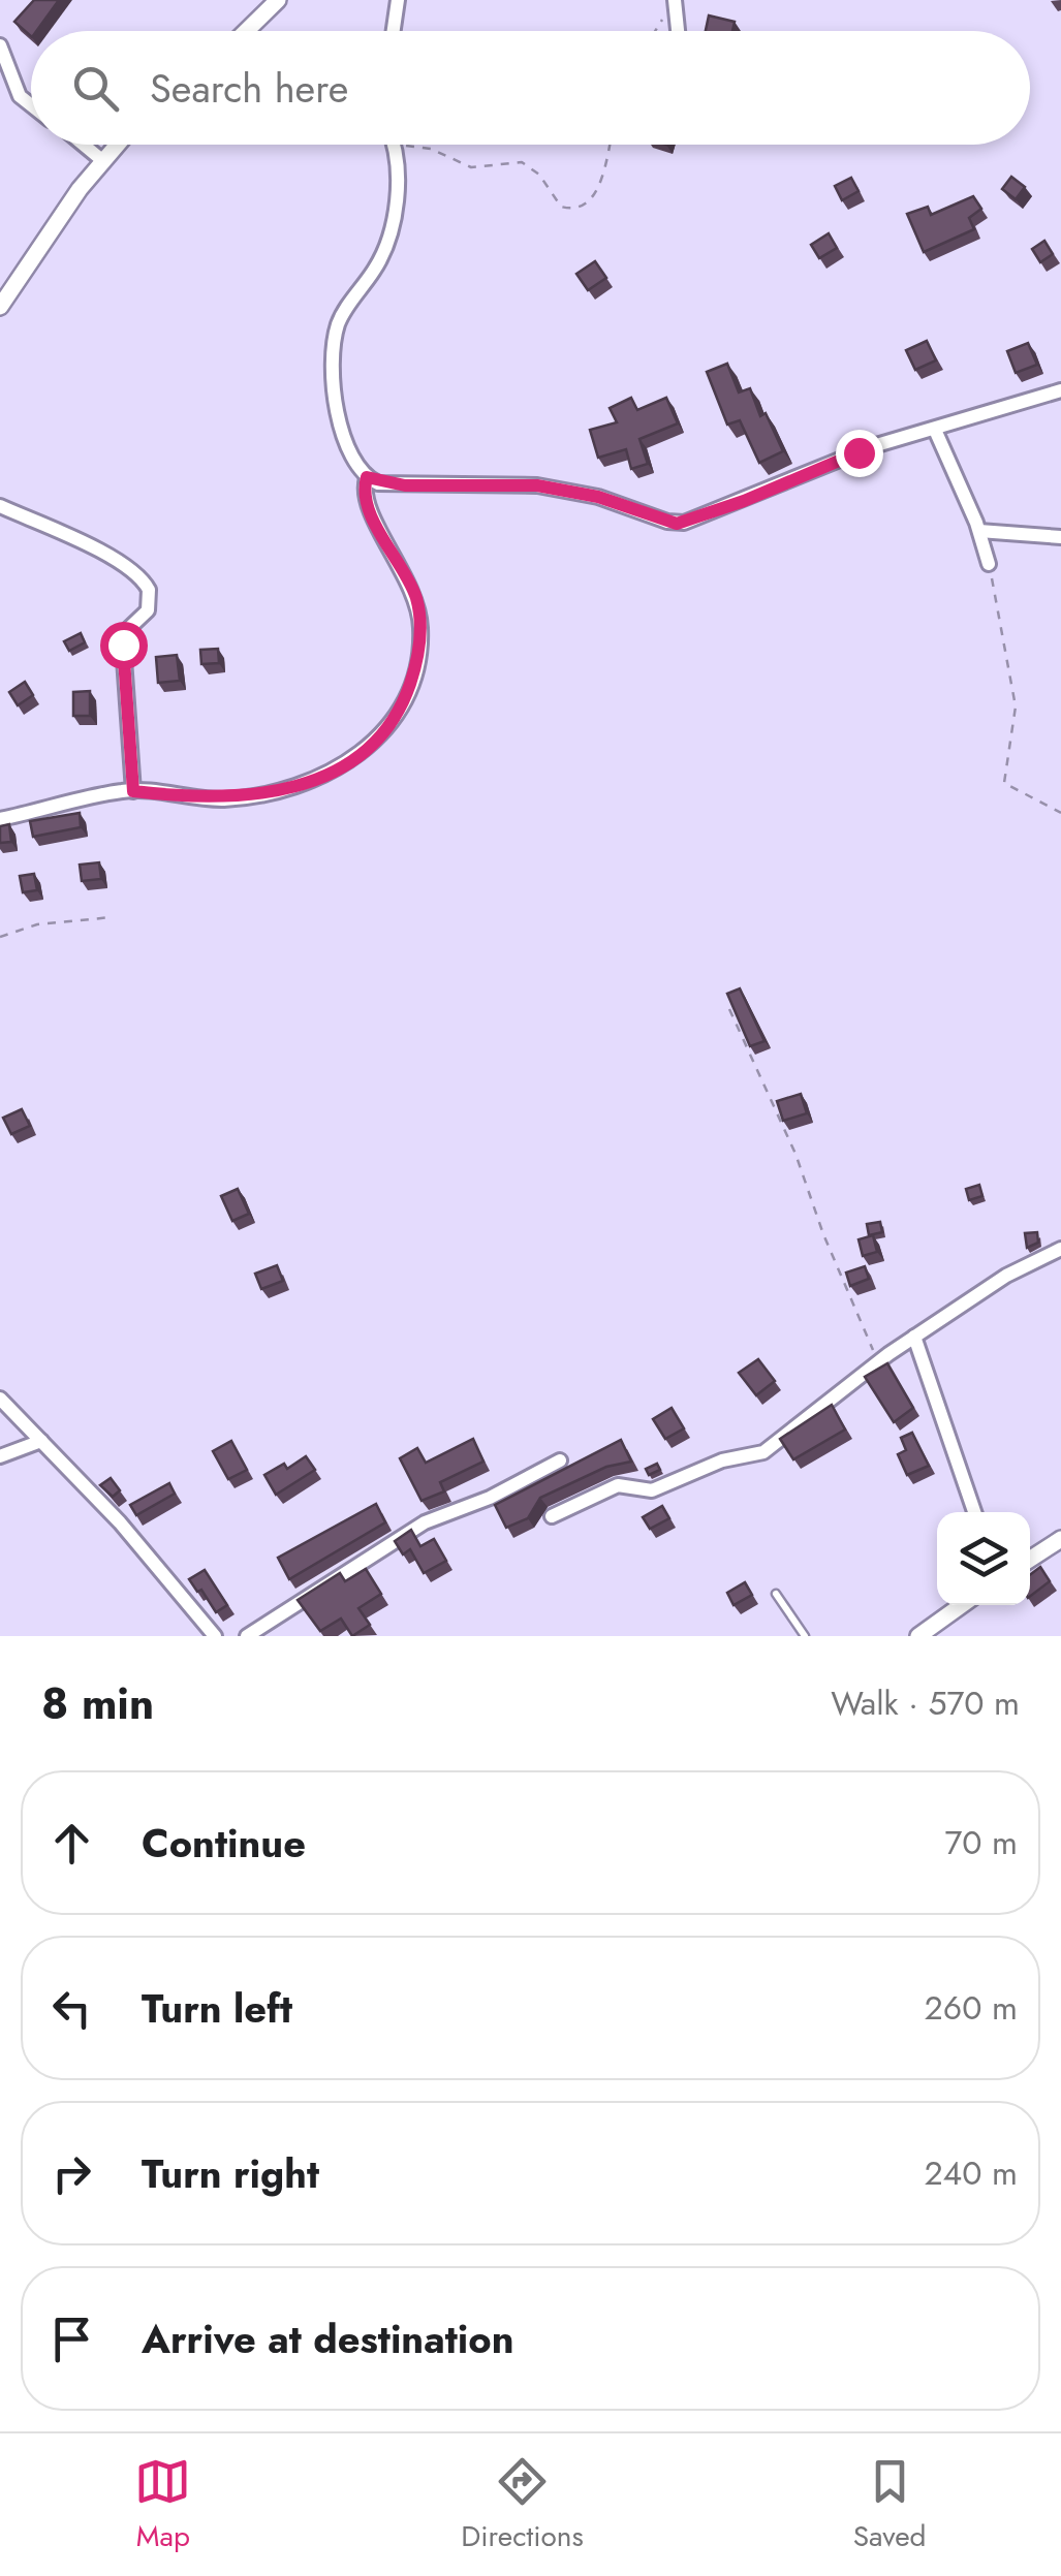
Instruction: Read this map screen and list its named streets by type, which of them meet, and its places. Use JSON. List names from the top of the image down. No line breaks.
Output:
{"page":{"search":"Search here","heading":["8 min","Walk · 570 m"],"list":[["Continue","70 m"],["Turn left","260 m"],["Turn right","240 m"],"Arrive at destination"],"nav":["Map","Directions","Saved"]}}
